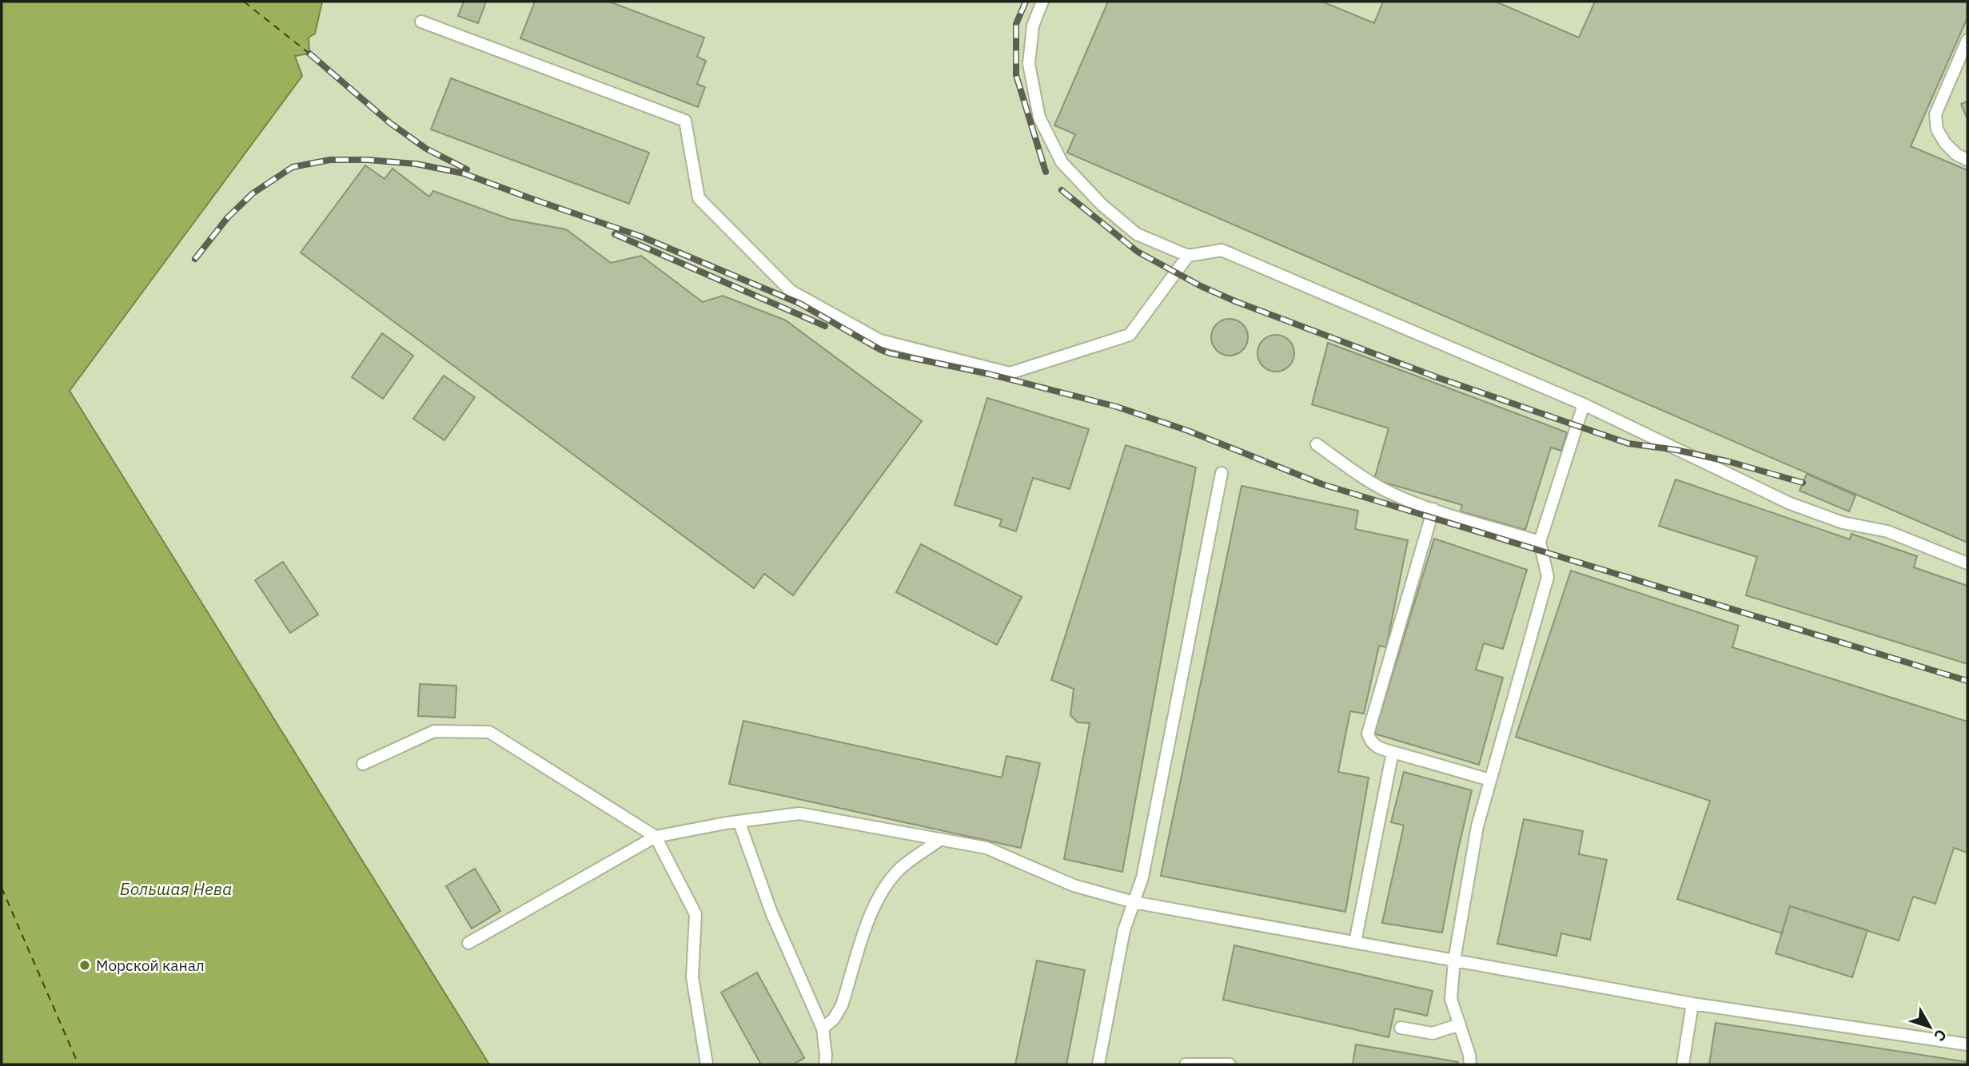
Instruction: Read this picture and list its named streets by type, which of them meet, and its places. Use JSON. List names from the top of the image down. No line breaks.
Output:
{"water":["Большая Нева"],"places":["Морской канал"],"north":"bottom right"}
